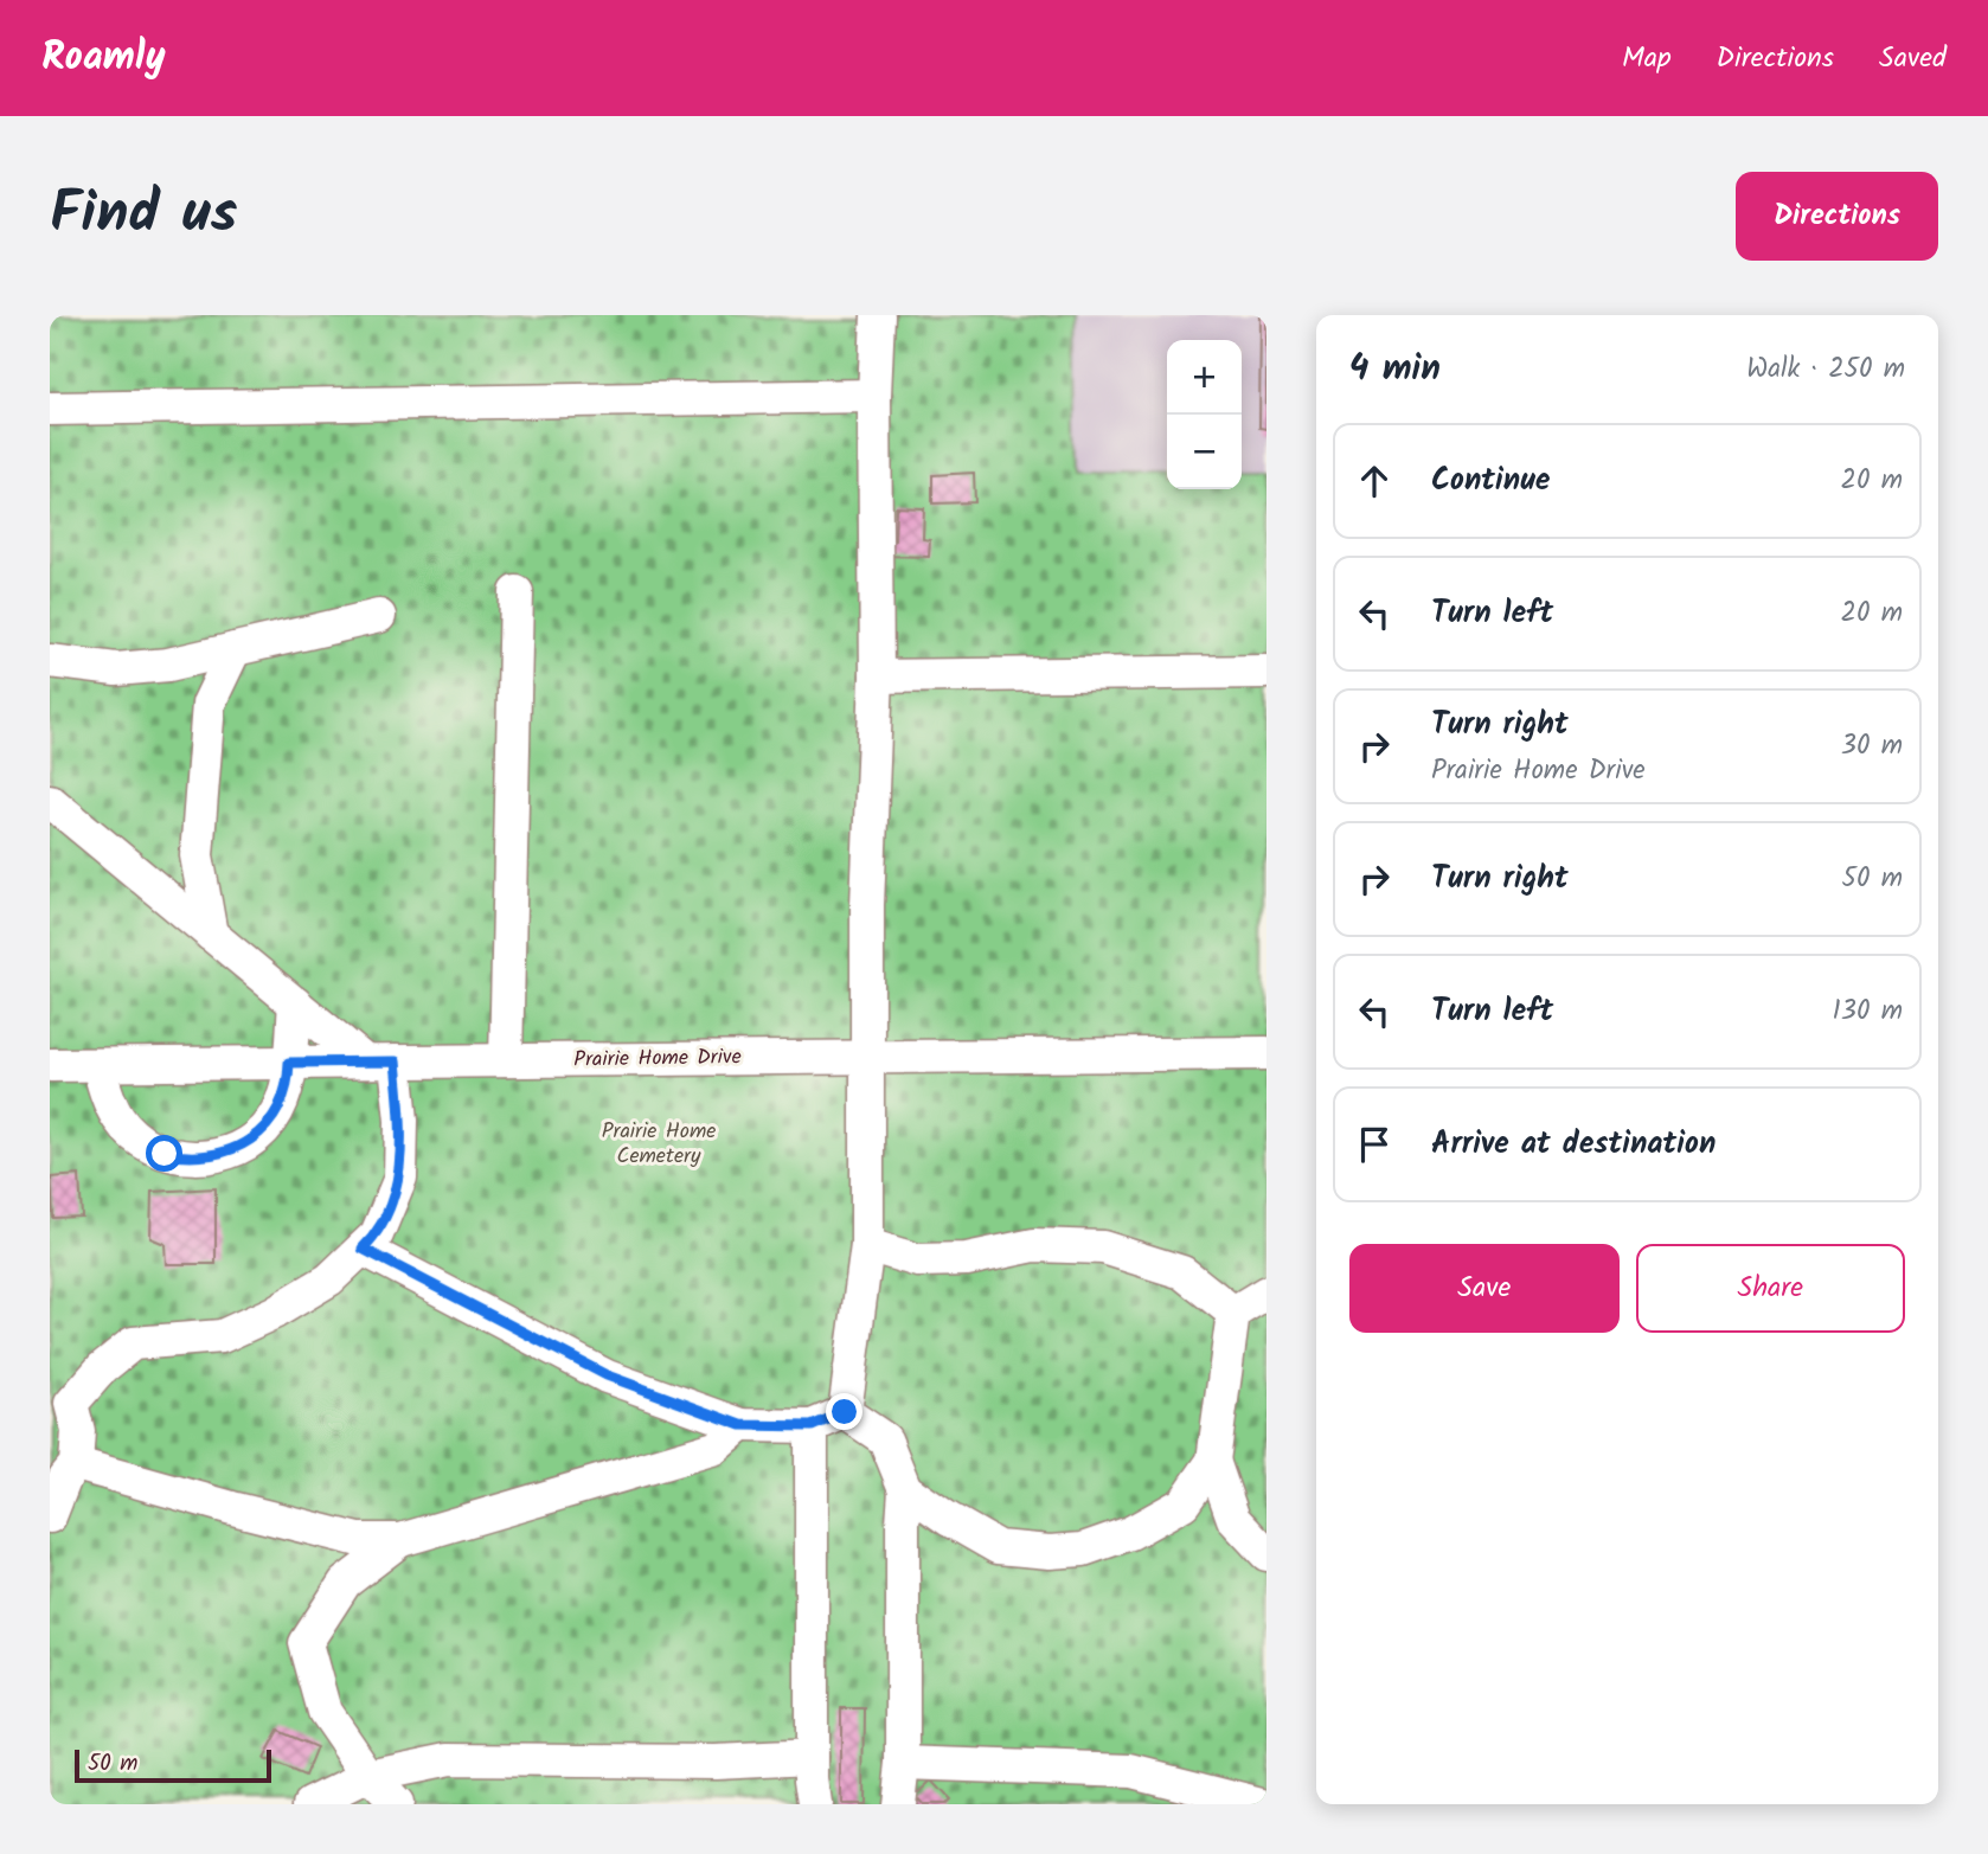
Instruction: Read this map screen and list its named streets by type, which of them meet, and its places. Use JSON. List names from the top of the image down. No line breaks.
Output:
{"streets":{"street":["Prairie Home Drive"]},"parks":["Prairie Home Cemetery"],"scale_bar":"50 m","page":{"header":"Roamly","nav":["Map","Directions","Saved"],"title":"Find us","buttons":["Directions",["Save","Share"]],"heading":["4 min","Walk · 250 m"],"map_buttons":["+","−"],"list":[["Continue","20 m"],["Turn left","20 m"],["Turn right","Prairie Home Drive","30 m"],["Turn right","50 m"],["Turn left","130 m"],"Arrive at destination"],"scale":"50 m"}}
